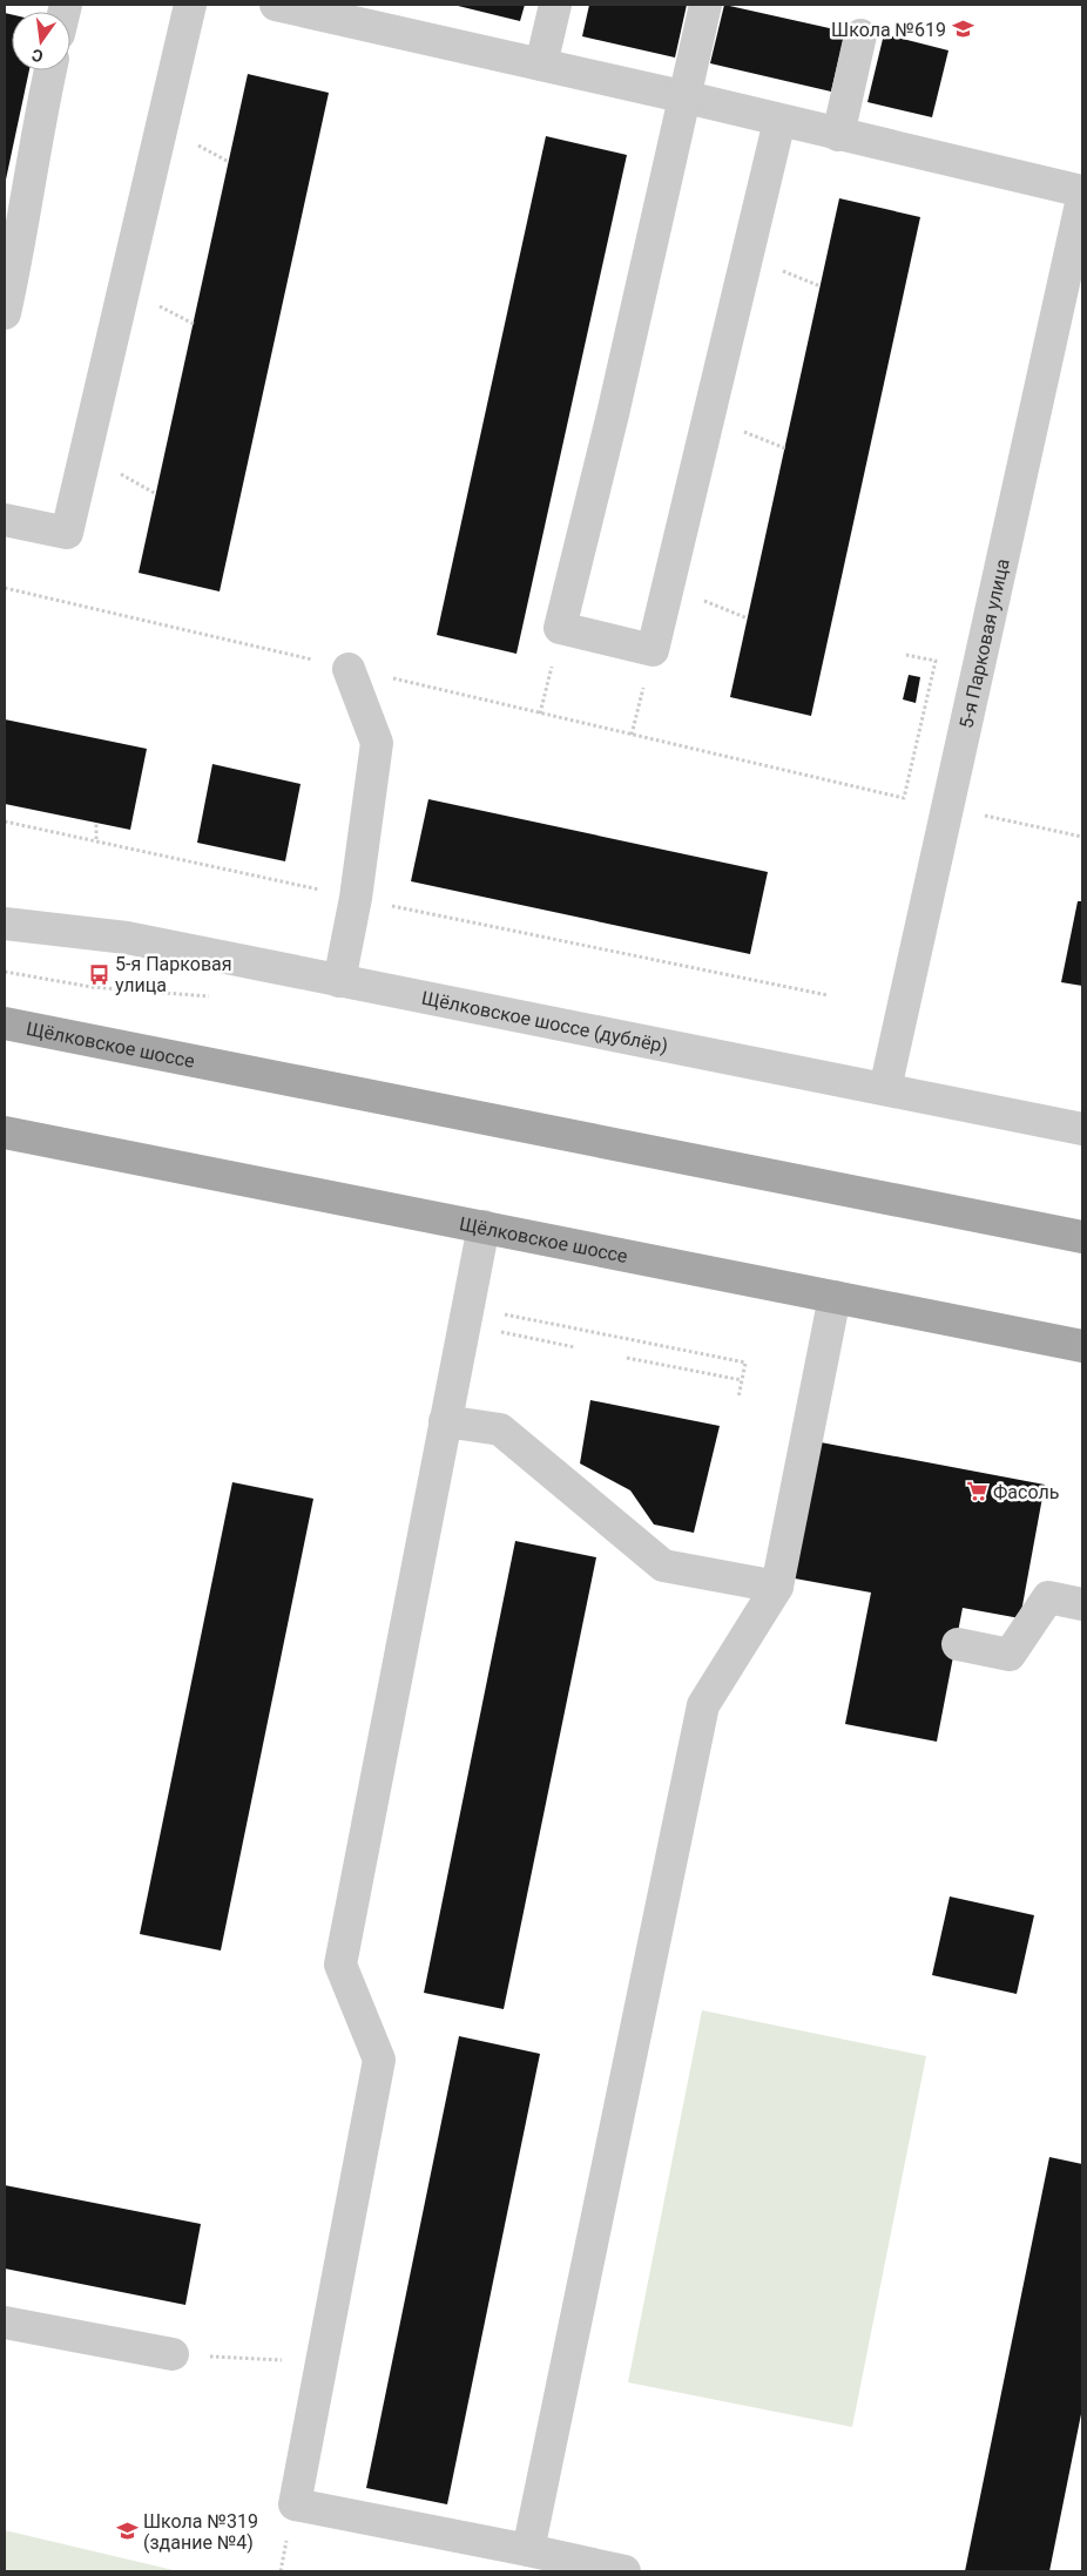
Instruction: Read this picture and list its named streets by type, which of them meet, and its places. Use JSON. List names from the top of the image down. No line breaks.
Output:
{"streets":{"main road":["Щёлковское шоссе"],"street":["5-я Парковая улица","Щёлковское шоссе (дублёр)"]},"crossings":[["5-я Парковая улица","Щёлковское шоссе (дублёр)"]],"places":{"school or university":["Школа №619","Школа №319 (здание №4)"],"bus stop":["5-я Парковая улица"],"supermarket":["Фасоль"]},"north":"bottom"}
